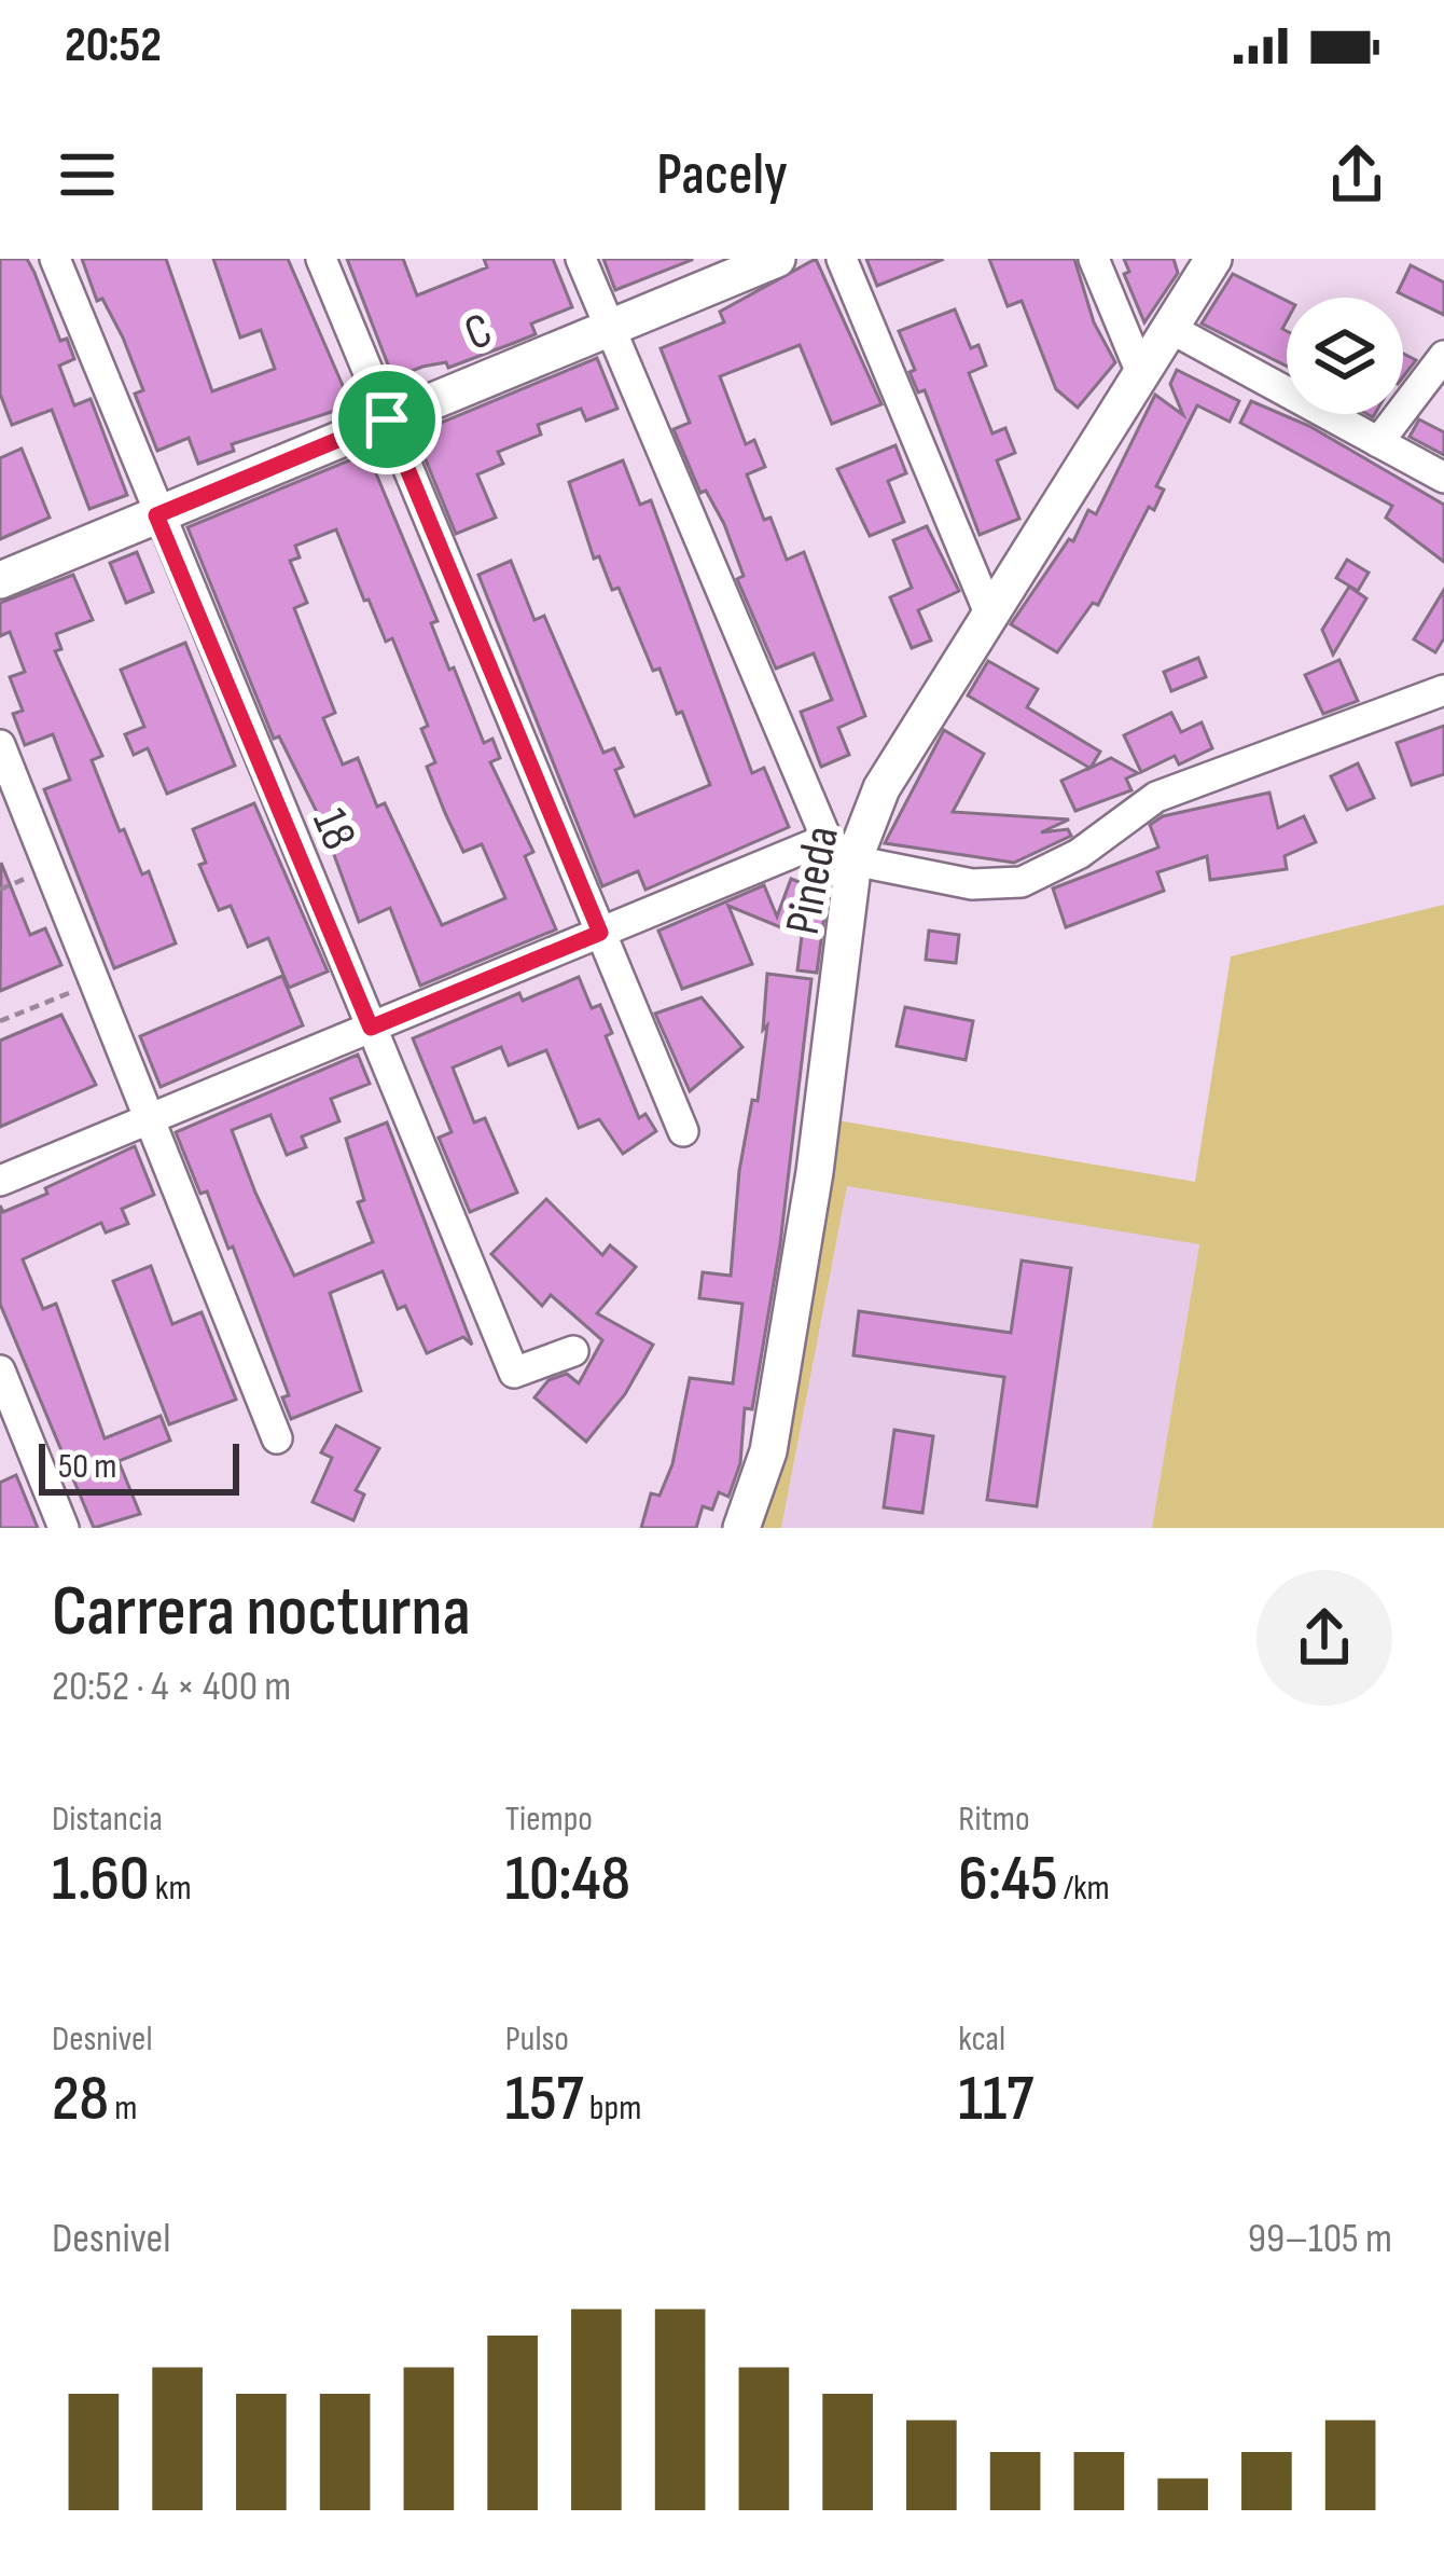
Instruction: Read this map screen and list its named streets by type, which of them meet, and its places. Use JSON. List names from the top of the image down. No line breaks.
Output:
{"streets":{"street":["C","18","Pineda"]},"crossings":[["C","18"]],"scale_bar":"50 m","page":{"status":"20:52","header":"Pacely","scale":"50 m","heading":["Carrera nocturna","20:52 · 4 × 400 m"],"stats":[["Distancia","1.60 km"],["Tiempo","10:48"],["Ritmo","6:45 /km"],["Desnivel","28 m"],["Pulso","157 bpm"],["kcal","117"]],"chart":["Desnivel","99–105 m"]}}
